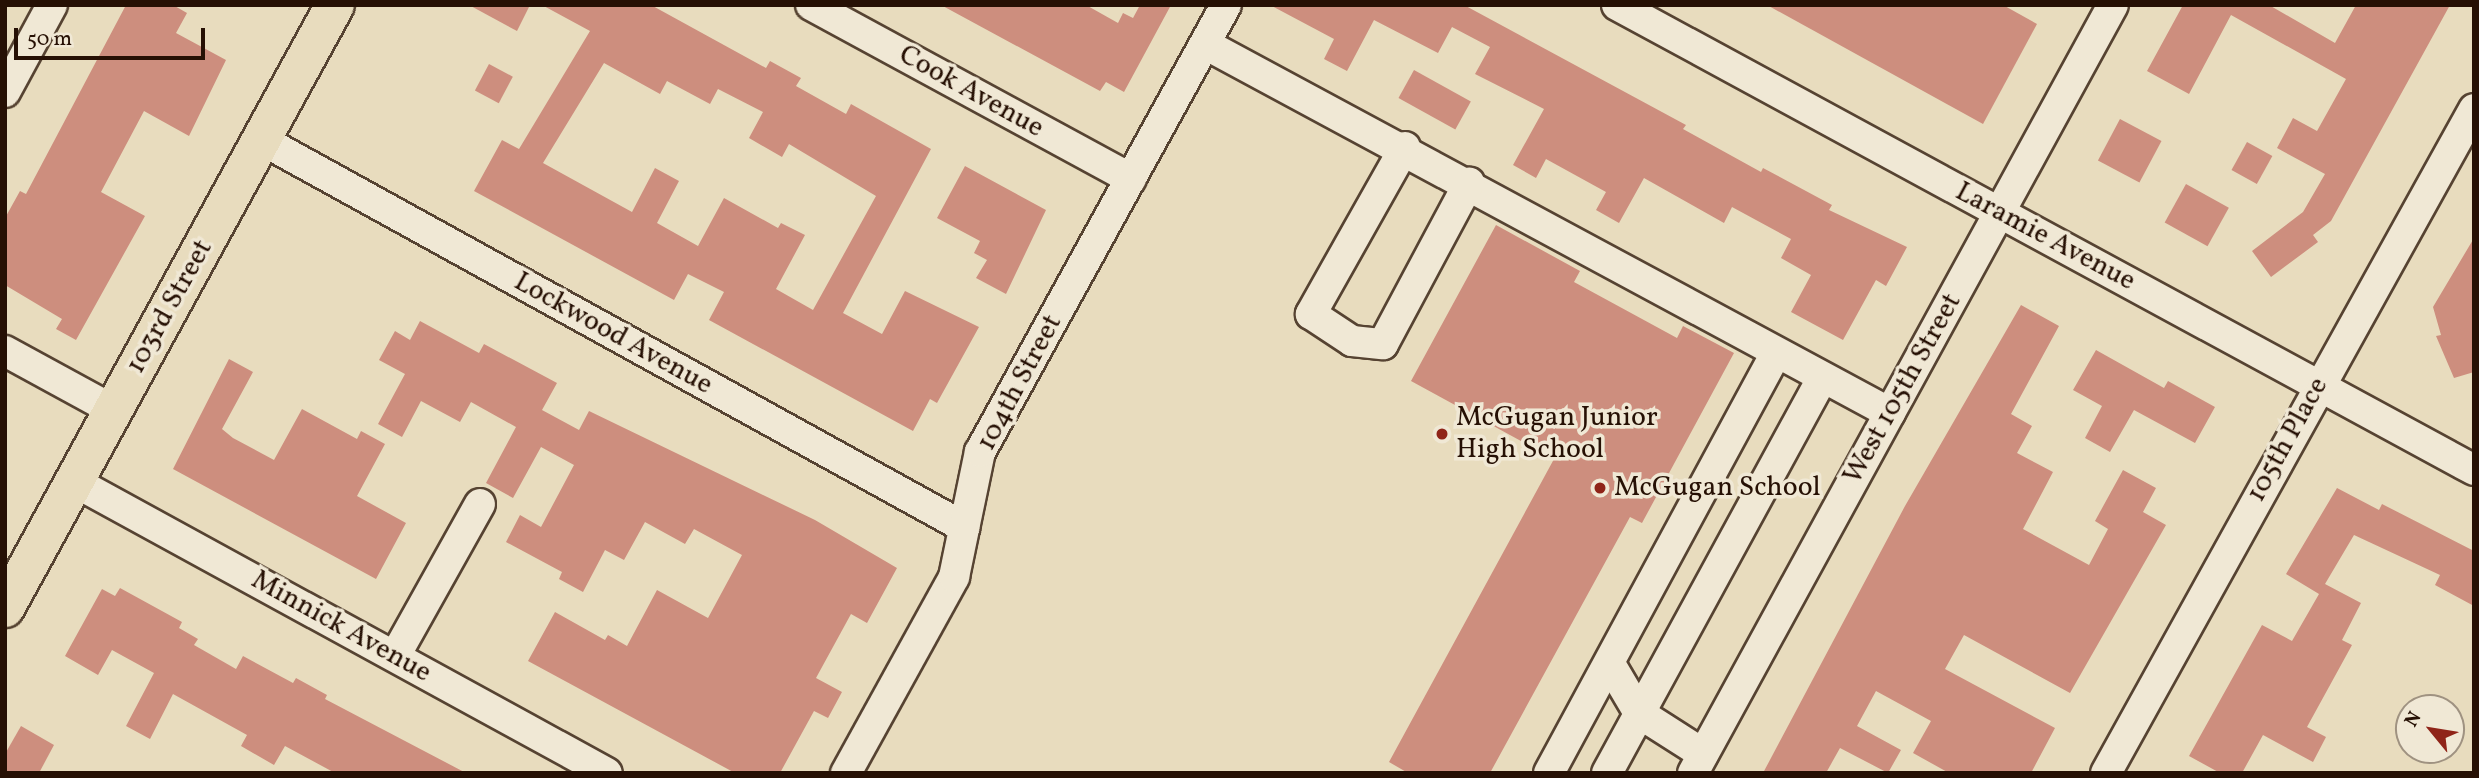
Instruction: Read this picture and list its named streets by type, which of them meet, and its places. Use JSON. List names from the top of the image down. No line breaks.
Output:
{"streets":{"main road":["103rd Street"],"street":["Cook Avenue","Laramie Avenue","Lockwood Avenue","104th Street","West 105th Street","105th Place","Minnick Avenue"]},"crossings":[["Cook Avenue","104th Street"],["Laramie Avenue","West 105th Street"],["Laramie Avenue","105th Place"],["103rd Street","Lockwood Avenue"],["103rd Street","Minnick Avenue"],["Lockwood Avenue","104th Street"]],"places":["McGugan Junior High School","McGugan School"],"scale_bar":"50 m","north":"top left"}
